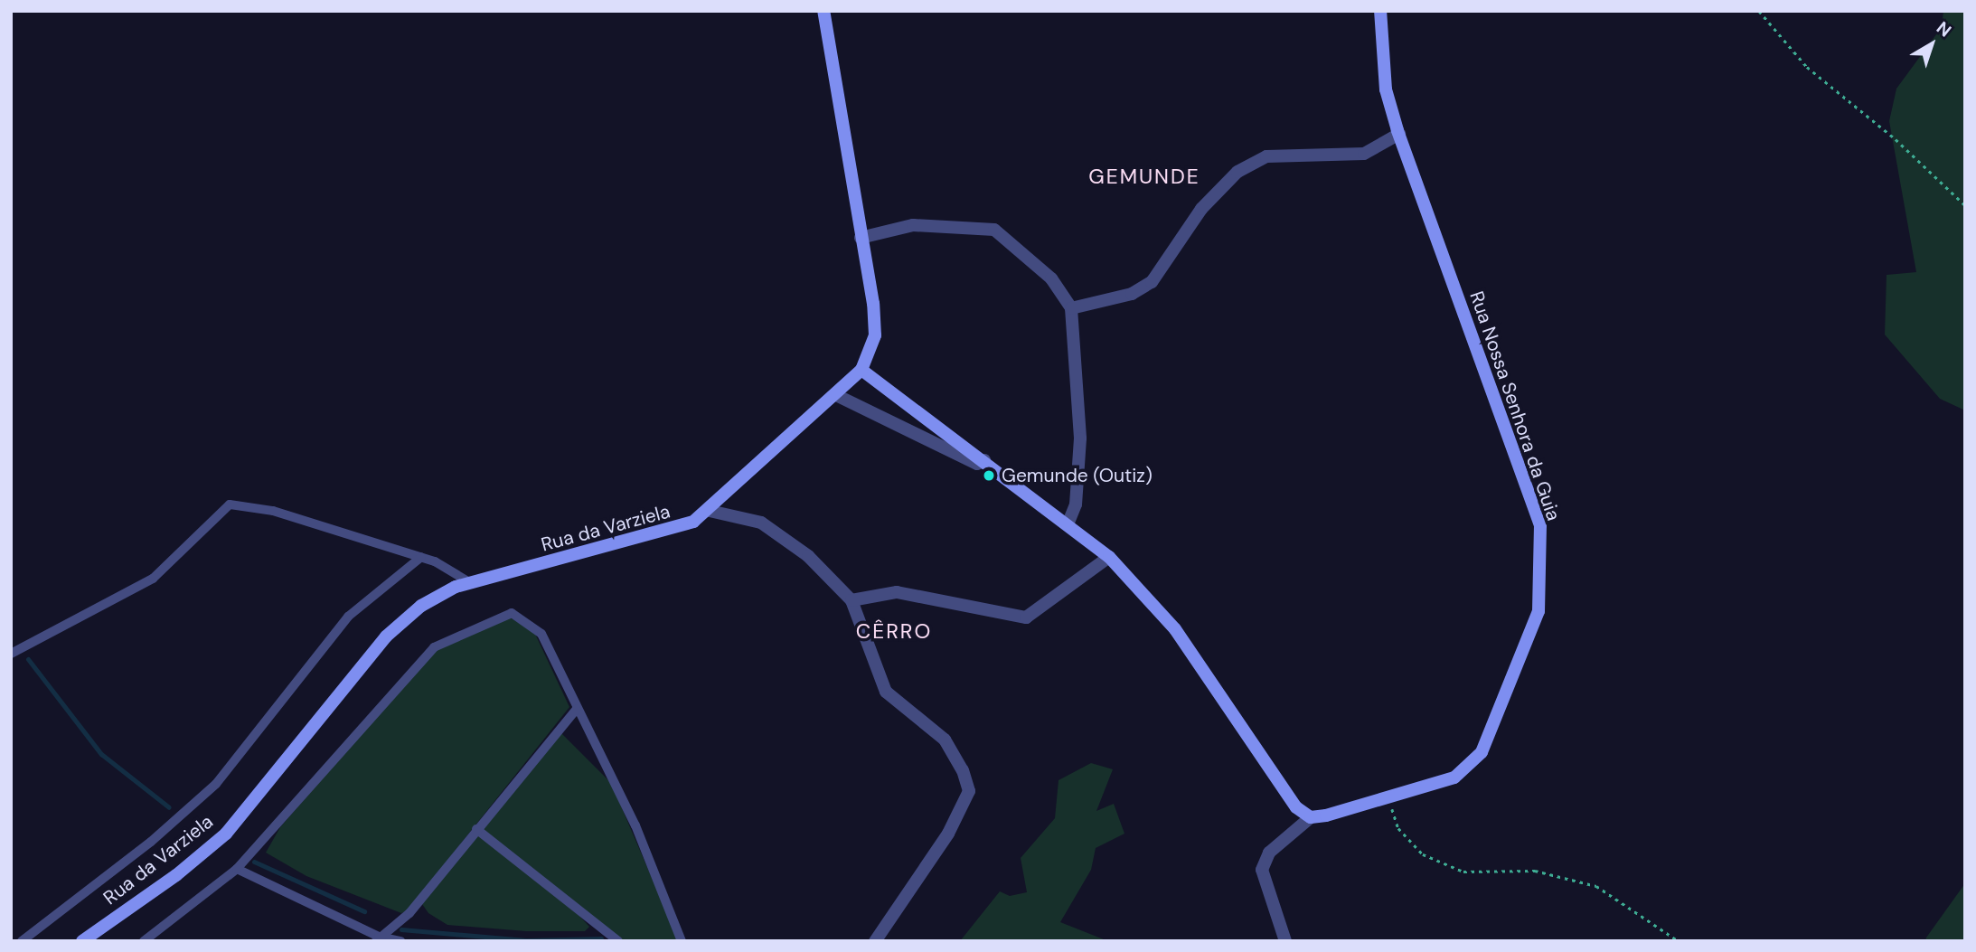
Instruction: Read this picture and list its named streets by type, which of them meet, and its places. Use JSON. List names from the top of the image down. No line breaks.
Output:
{"streets":{"street":["Rua Nossa Senhora da Guia","Rua da Varziela"]},"districts":["GEMUNDE","CÊRRO"],"places":["Gemunde (Outiz)"],"north":"top right"}
